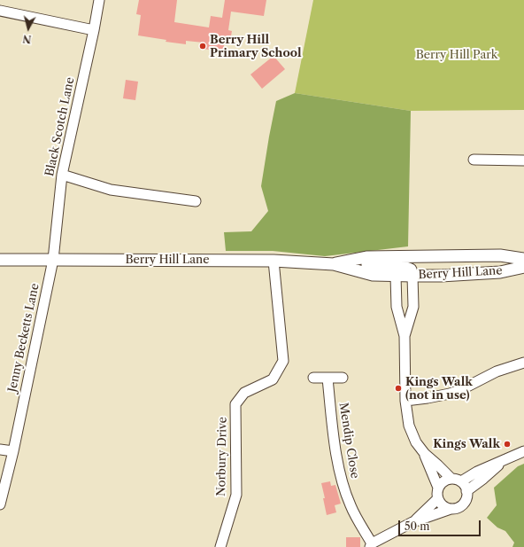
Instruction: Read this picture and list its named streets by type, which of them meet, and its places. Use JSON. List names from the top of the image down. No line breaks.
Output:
{"streets":{"street":["Black Scotch Lane","Berry Hill Lane","Jenny Becketts Lane","Mendip Close","Norbury Drive"]},"crossings":[["Black Scotch Lane","Berry Hill Lane"],["Black Scotch Lane","Jenny Becketts Lane"],["Berry Hill Lane","Jenny Becketts Lane"],["Berry Hill Lane","Norbury Drive"]],"parks":["Berry Hill Park"],"places":["Berry Hill Primary School","Kings Walk (not in use)","Kings Walk"],"scale_bar":"50 m","north":"bottom"}
